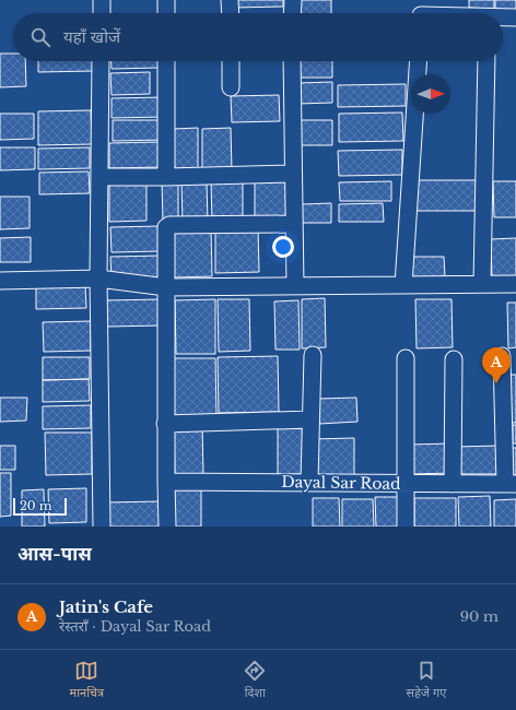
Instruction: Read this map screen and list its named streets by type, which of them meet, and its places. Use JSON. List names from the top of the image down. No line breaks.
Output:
{"streets":{"street":["Dayal Sar Road"]},"scale_bar":"20 m","north":"right","page":{"search":"यहाँ खोजें","pins":"A","scale":"20 m","heading":"आस-पास","list":[{"mark":"A","name":"Jatin's Cafe","note":"रेस्तराँ · Dayal Sar Road","value":"90 m"}],"nav":["मानचित्र","दिशा","सहेजे गए"]}}
